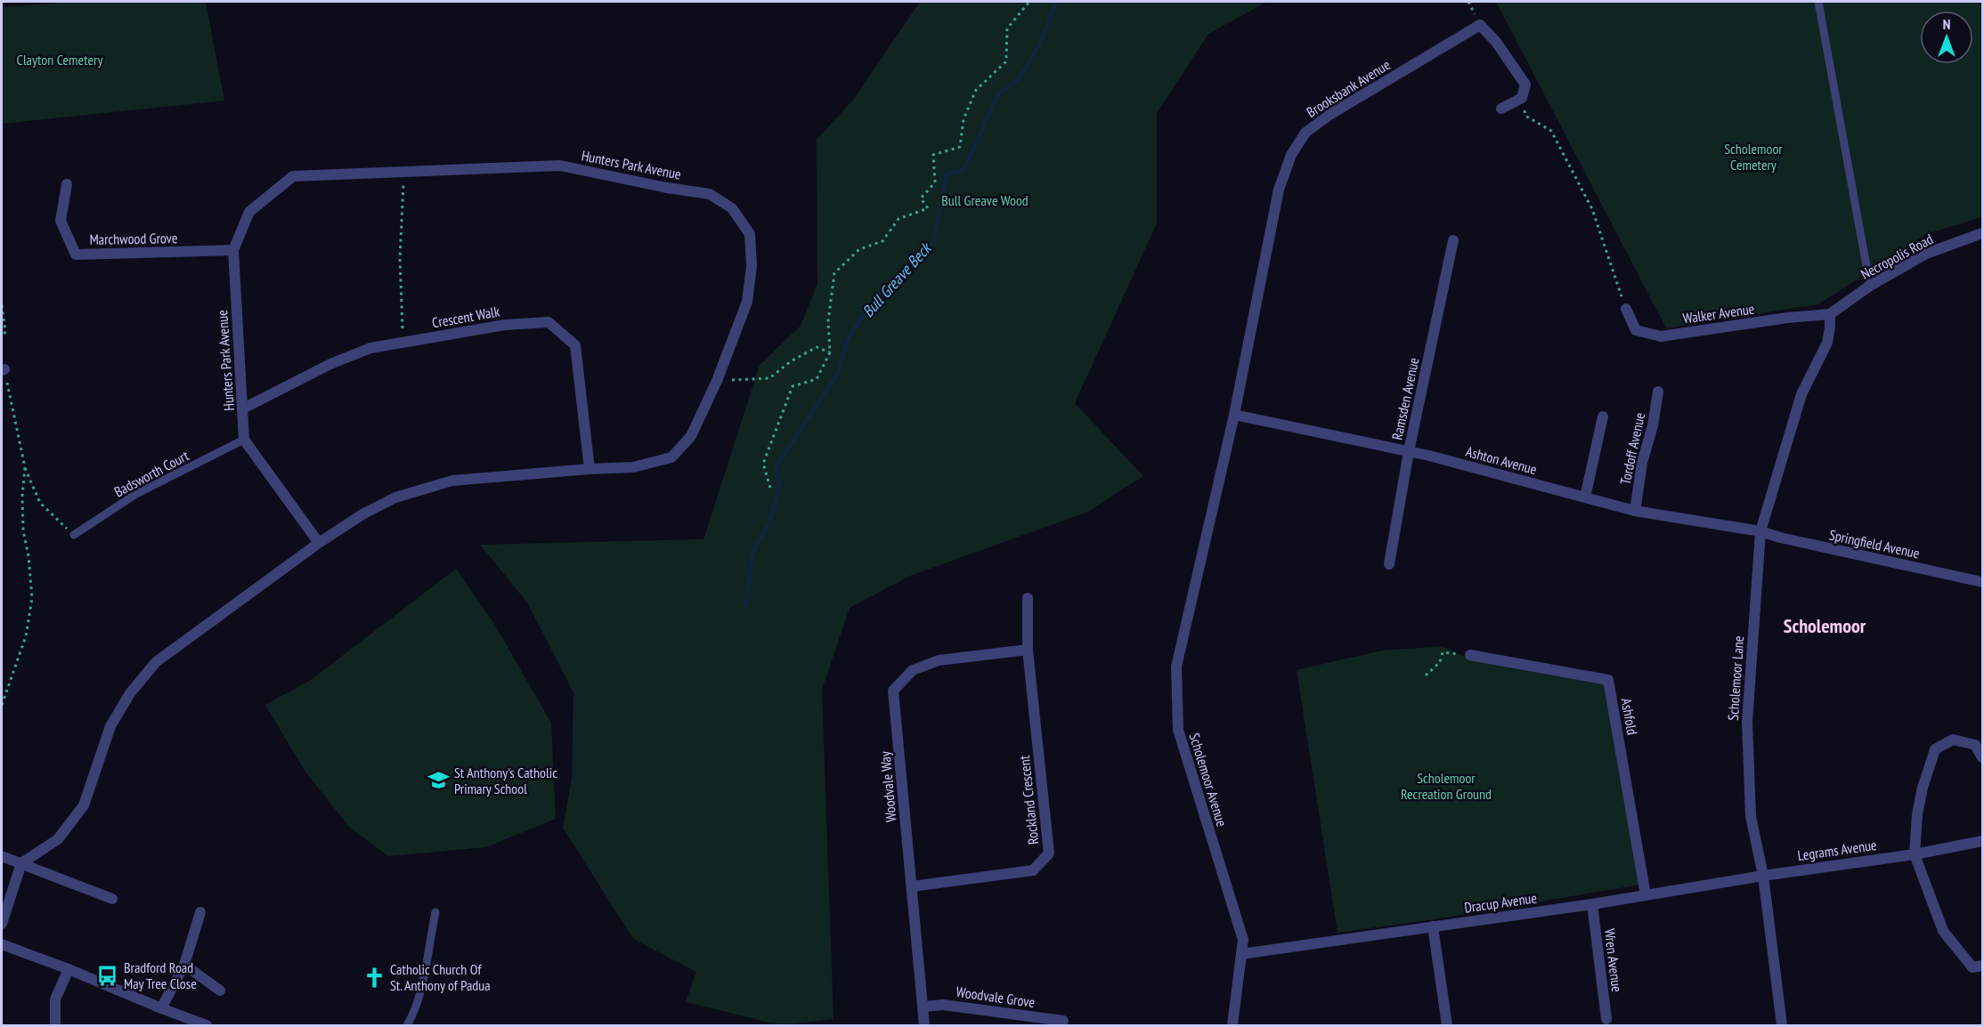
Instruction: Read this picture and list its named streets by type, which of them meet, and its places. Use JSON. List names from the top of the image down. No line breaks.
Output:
{"streets":{"street":["Brooksbank Avenue","Hunters Park Avenue","Marchwood Grove","Necropolis Road","Walker Avenue","Crescent Walk","Ramsden Avenue","Tordoff Avenue","Ashton Avenue","Springfield Avenue","Scholemoor Lane","Ashfold","Scholemoor Avenue","Woodvale Way","Rockland Crescent","Legrams Avenue","Dracup Avenue","Wren Avenue","Woodvale Grove"],"lane":["Badsworth Court"]},"crossings":[["Brooksbank Avenue","Ashton Avenue"],["Brooksbank Avenue","Scholemoor Avenue"],["Hunters Park Avenue","Marchwood Grove"],["Hunters Park Avenue","Crescent Walk"],["Hunters Park Avenue","Badsworth Court"],["Necropolis Road","Walker Avenue"],["Necropolis Road","Scholemoor Lane"],["Walker Avenue","Scholemoor Lane"],["Ramsden Avenue","Ashton Avenue"],["Tordoff Avenue","Ashton Avenue"],["Ashton Avenue","Springfield Avenue"],["Ashton Avenue","Scholemoor Lane"],["Ashton Avenue","Scholemoor Avenue"],["Springfield Avenue","Scholemoor Lane"],["Scholemoor Lane","Legrams Avenue"],["Scholemoor Lane","Dracup Avenue"],["Ashfold","Dracup Avenue"],["Scholemoor Avenue","Dracup Avenue"],["Woodvale Way","Rockland Crescent"],["Woodvale Way","Woodvale Grove"],["Legrams Avenue","Dracup Avenue"],["Dracup Avenue","Wren Avenue"]],"districts":["Scholemoor"],"water":["Bull Greave Beck"],"parks":["Clayton Cemetery","Scholemoor Cemetery","Bull Greave Wood","Scholemoor Recreation Ground"],"places":{"school or university":["St Anthony's Catholic Primary School"],"bus stop":["Bradford Road May Tree Close"],"church":["Catholic Church Of St. Anthony of Padua"]},"north":"top"}
